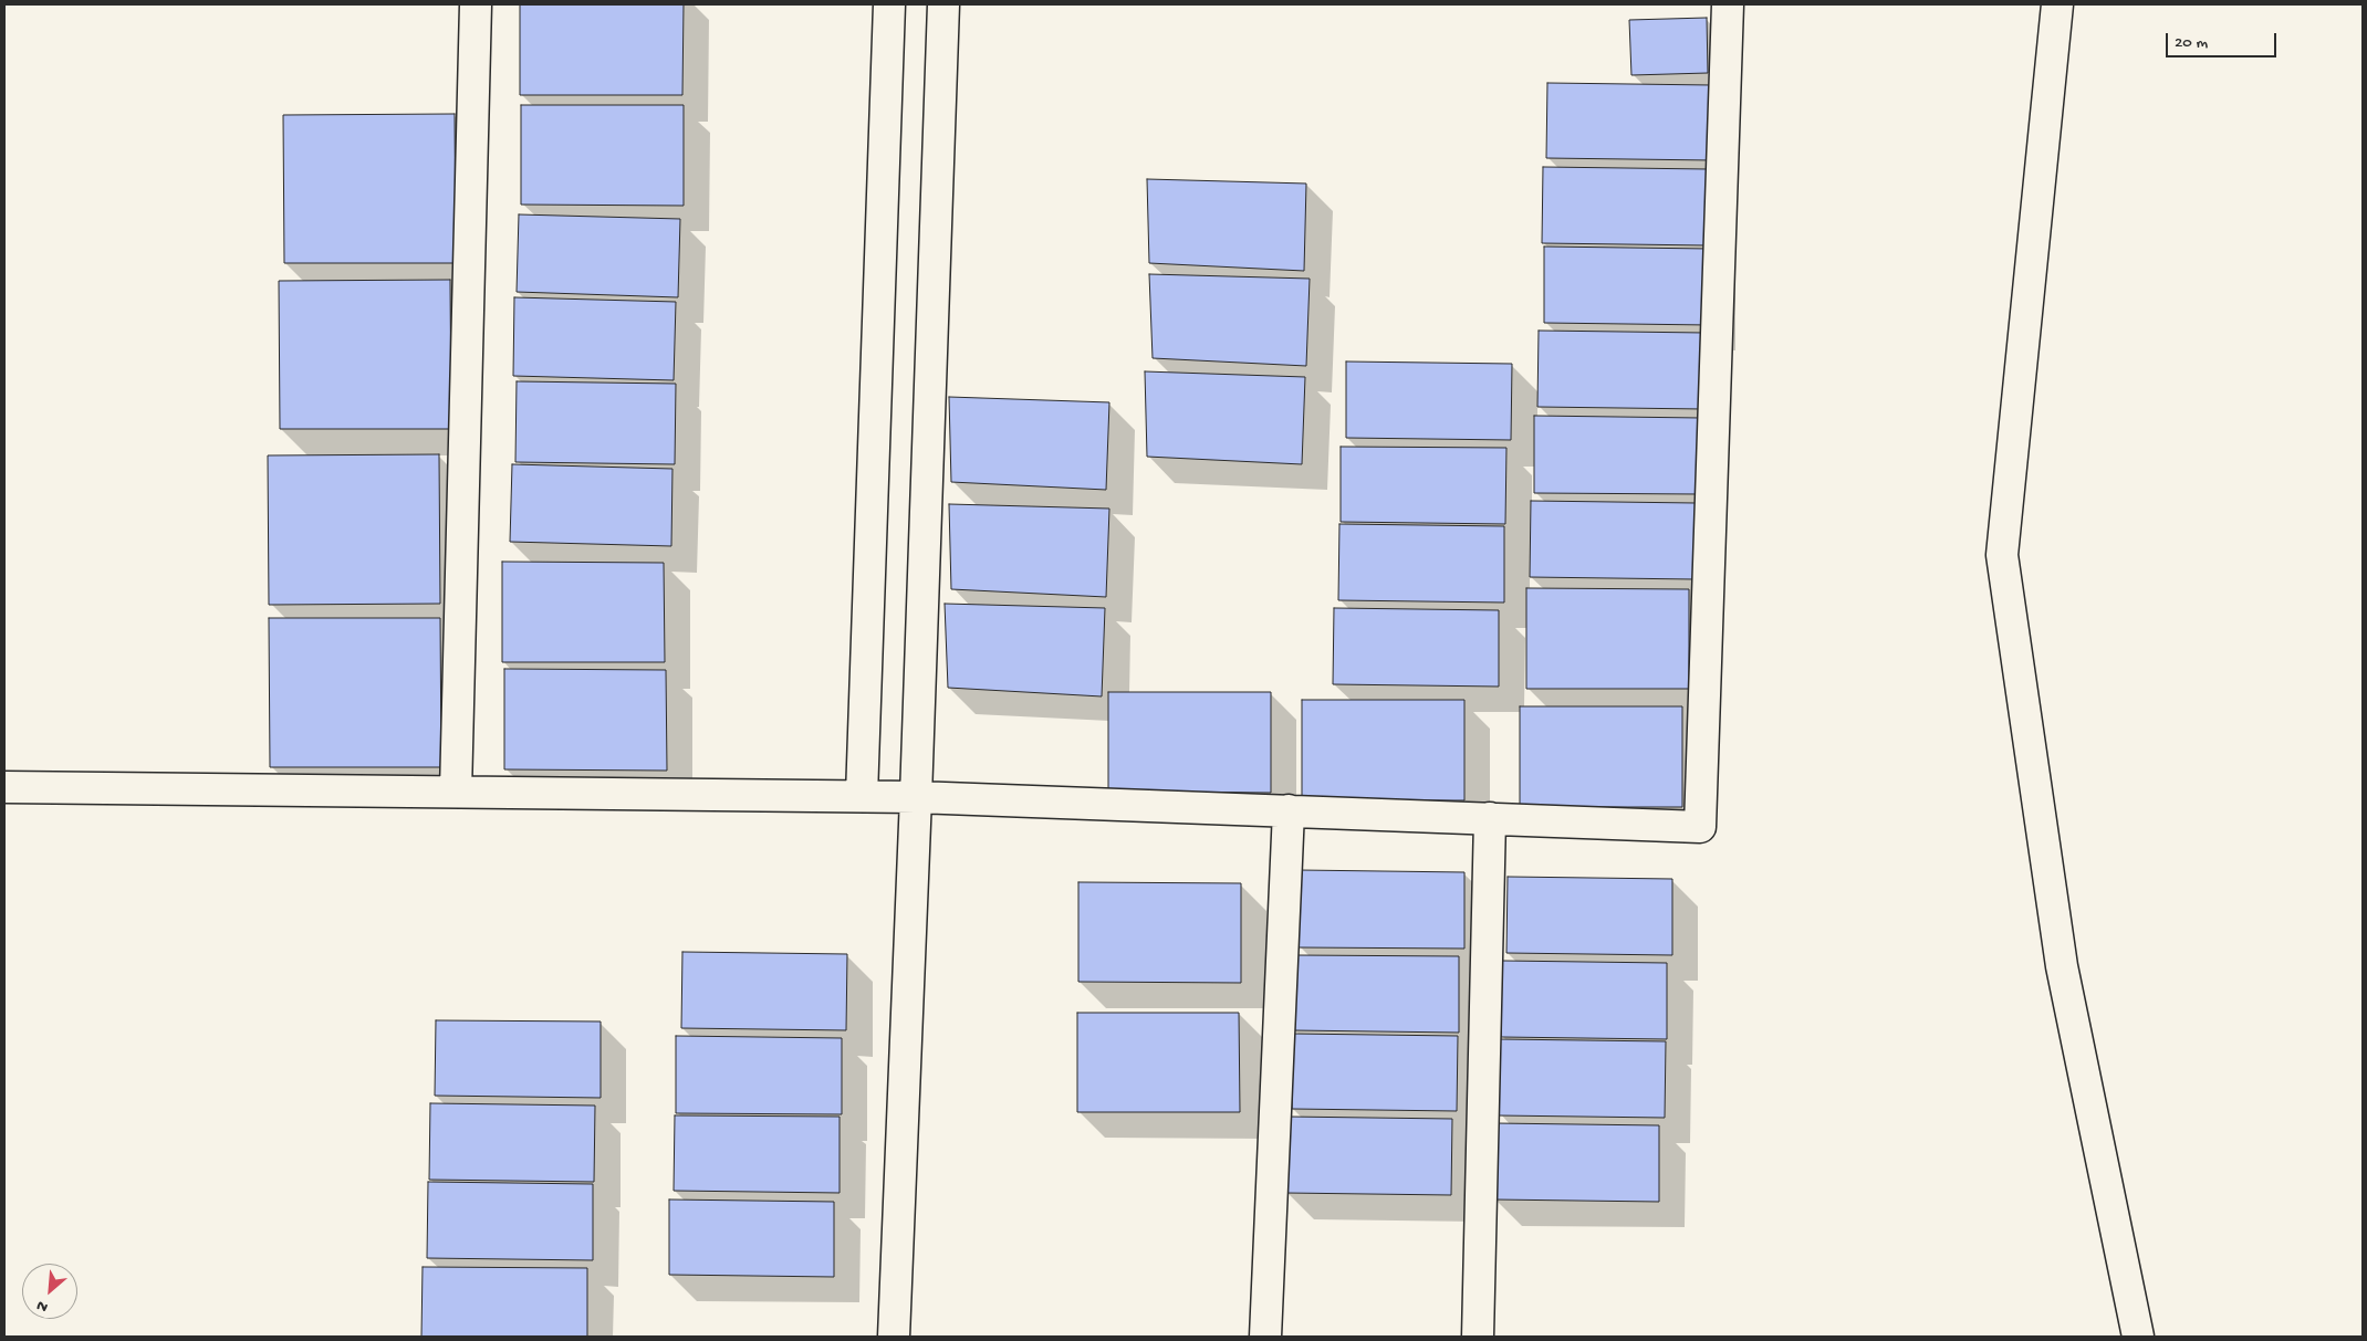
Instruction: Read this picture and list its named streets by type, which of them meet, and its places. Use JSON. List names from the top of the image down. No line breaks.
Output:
{"scale_bar":"20 m","north":"bottom left"}
